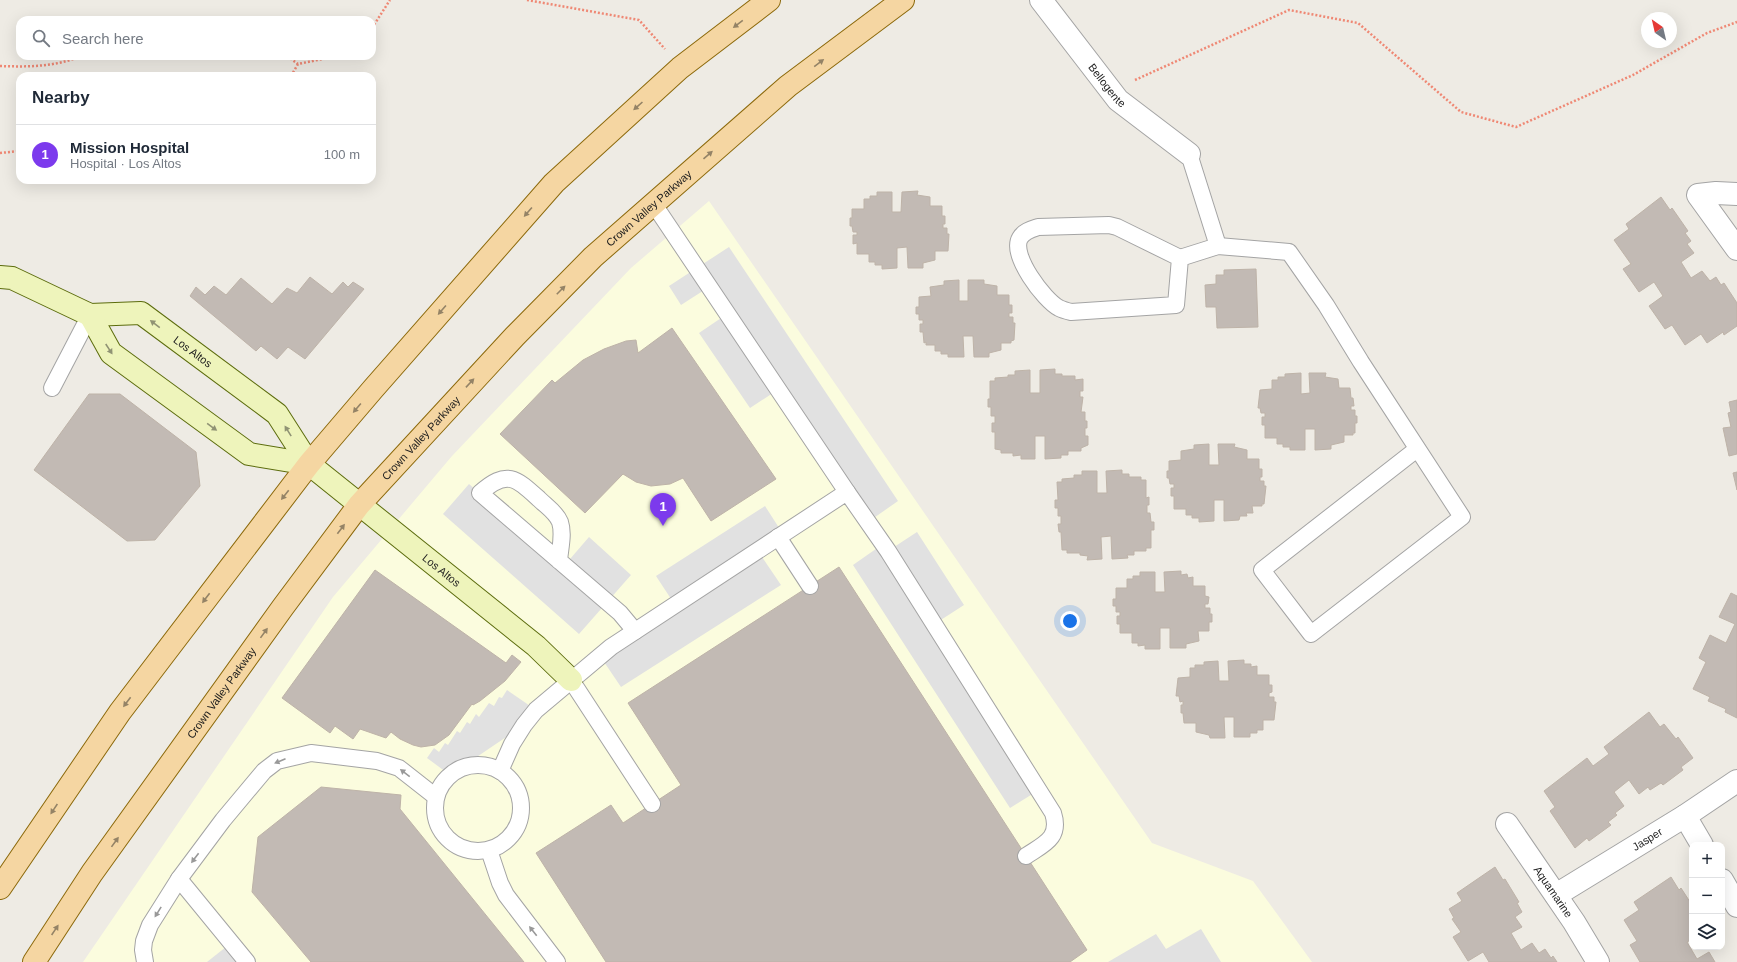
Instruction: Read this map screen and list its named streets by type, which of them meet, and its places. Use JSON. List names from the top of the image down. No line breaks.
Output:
{"streets":{"main road":["Crown Valley Parkway"],"street":["Bellogente","Los Altos","Jasper","Aquamarine"]},"crossings":[["Crown Valley Parkway","Los Altos"],["Jasper","Aquamarine"]],"north":"top left","page":{"search":"Search here","heading":"Nearby","list":[{"mark":"1","name":"Mission Hospital","note":"Hospital · Los Altos","value":"100 m"}],"pins":"1","map_buttons":["+","−"]}}
